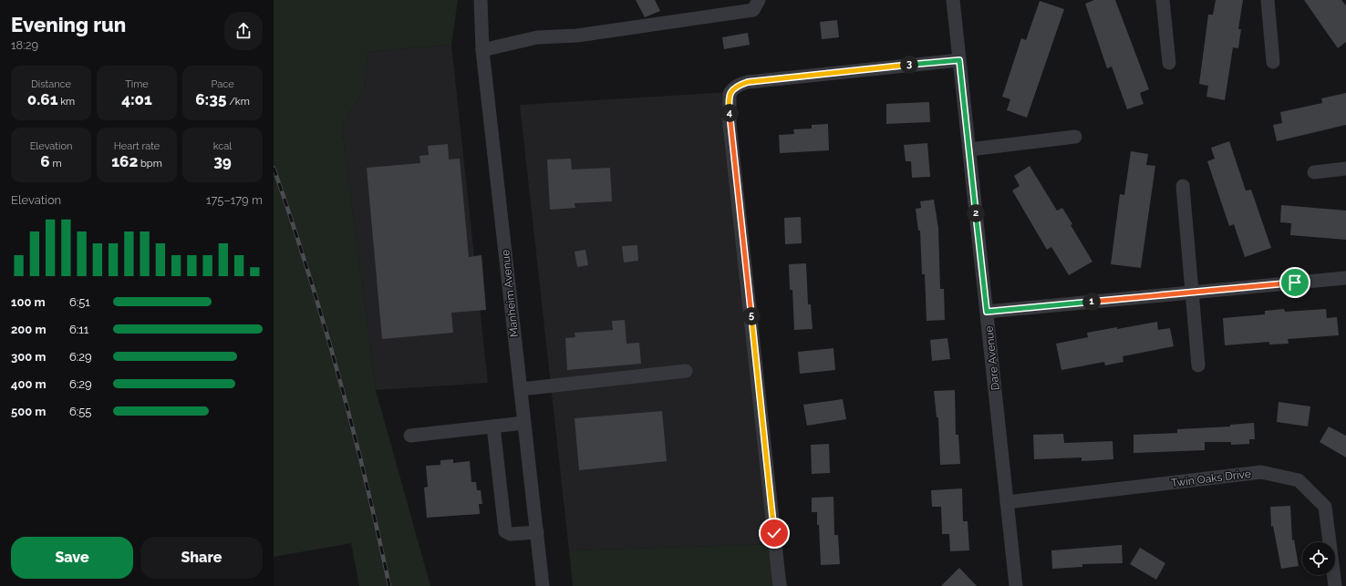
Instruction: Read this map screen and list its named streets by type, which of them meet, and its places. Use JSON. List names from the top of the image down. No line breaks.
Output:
{"streets":{"street":["Manheim Avenue","Dare Avenue","Twin Oaks Drive"]},"crossings":[["Dare Avenue","Twin Oaks Drive"]],"page":{"heading":["Evening run","18:29"],"pins":["3","4","2","1","5"],"stats":[["Distance","0.61 km"],["Time","4:01"],["Pace","6:35 /km"],["Elevation","6 m"],["Heart rate","162 bpm"],["kcal","39"]],"chart":["Elevation","175–179 m"],"list":[{"name":"100 m","note":"6:51"},{"name":"200 m","note":"6:11"},{"name":"300 m","note":"6:29"},{"name":"400 m","note":"6:29"},{"name":"500 m","note":"6:55"}],"buttons":["Save","Share"]}}
